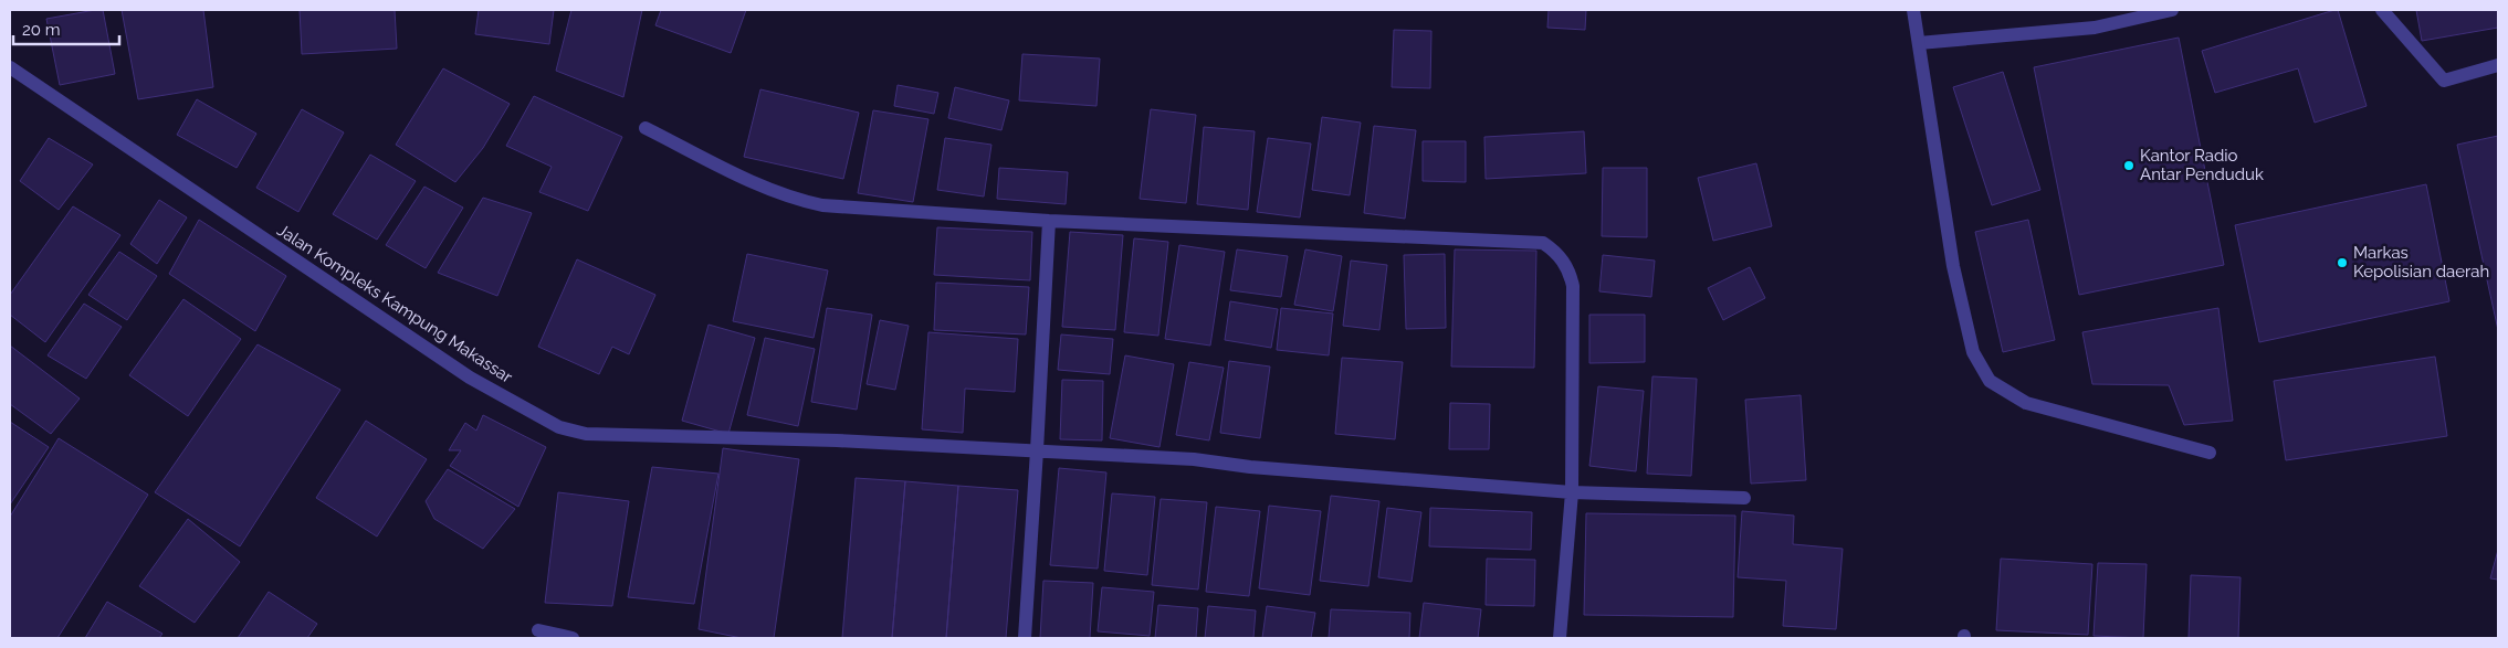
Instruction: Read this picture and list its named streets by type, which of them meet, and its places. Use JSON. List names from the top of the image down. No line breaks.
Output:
{"streets":{"street":["Jalan Kompleks Kampung Makassar"]},"places":["Kantor Radio Antar Penduduk","Markas Kepolisian daerah"],"scale_bar":"20 m"}
